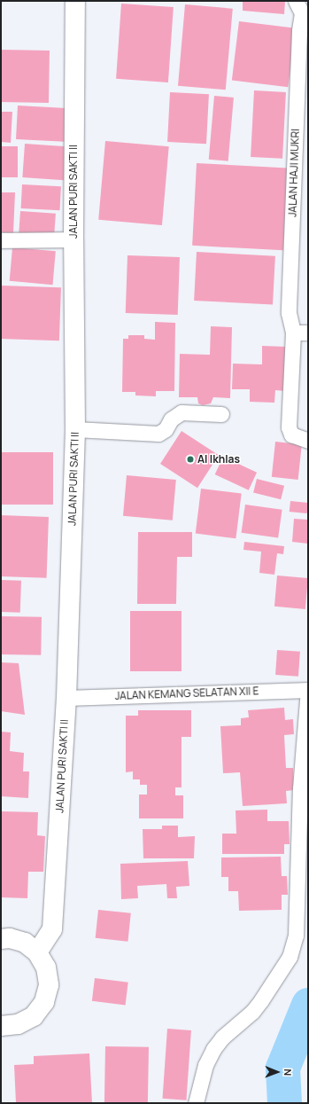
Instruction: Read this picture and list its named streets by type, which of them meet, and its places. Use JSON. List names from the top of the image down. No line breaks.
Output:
{"streets":{"street":["JALAN HAJI MUKRI","JALAN PURI SAKTI II","JALAN KEMANG SELATAN XII E"]},"crossings":[["JALAN PURI SAKTI II","JALAN KEMANG SELATAN XII E"]],"places":["Al Ikhlas"],"north":"right"}
